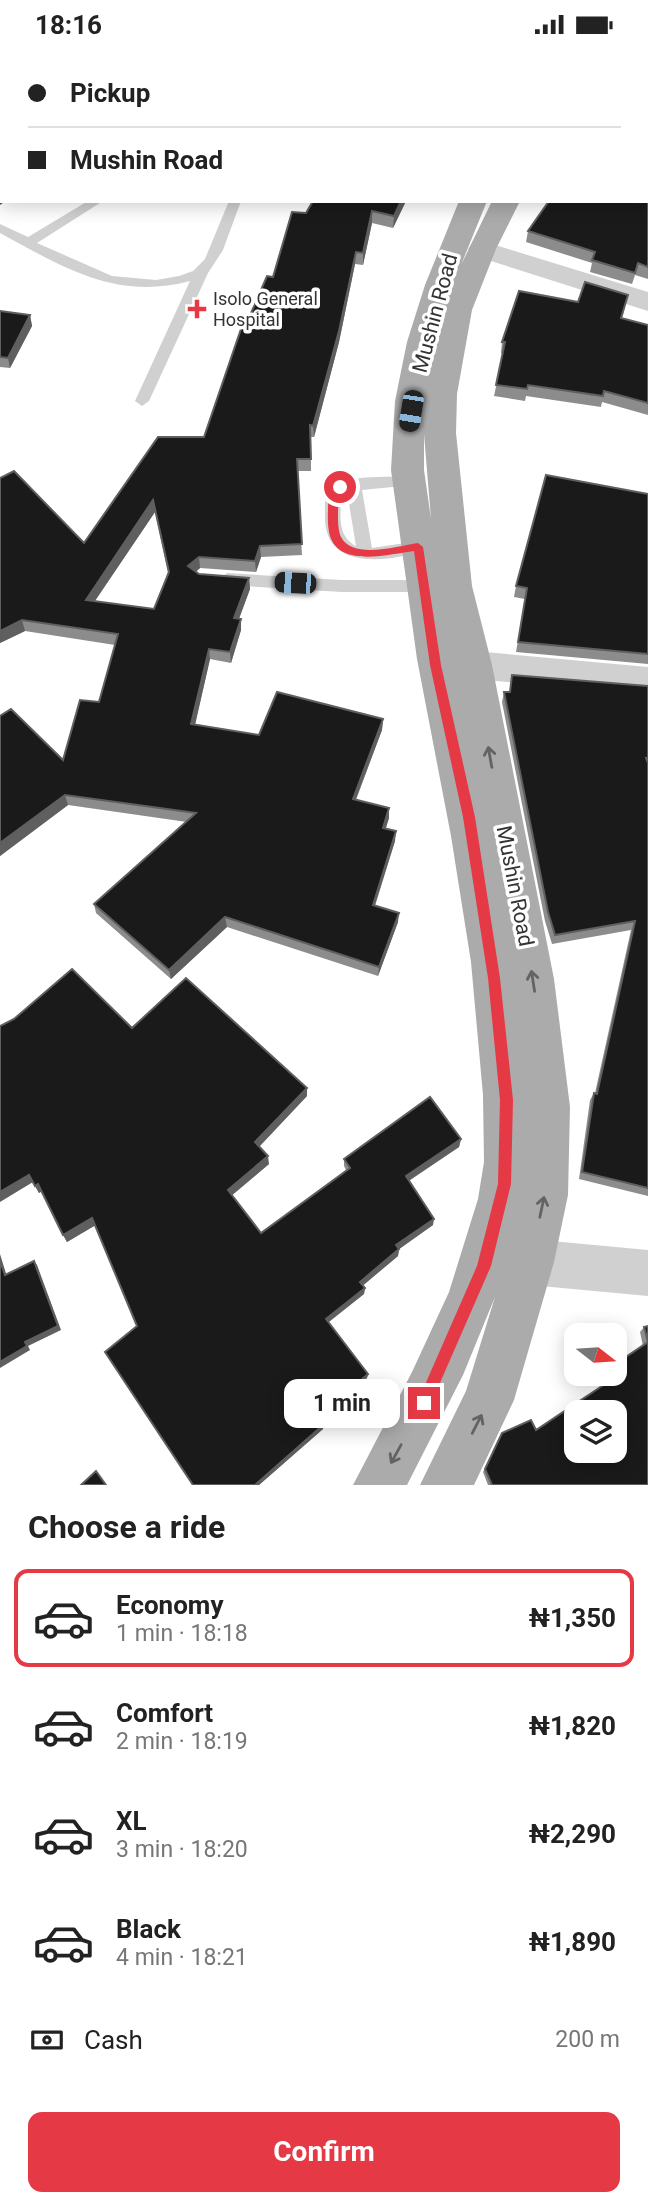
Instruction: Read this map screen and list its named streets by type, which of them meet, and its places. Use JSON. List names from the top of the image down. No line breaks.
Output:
{"streets":{"main road":["Mushin Road"]},"places":{"health":["Isolo General Hospital"]},"north":"right","page":{"status":"18:16","banner":["Pickup","Mushin Road"],"bubble":"1 min","heading":"Choose a ride","list":[{"name":"Economy","note":"1 min · 18:18","value":"₦1,350"},{"name":"Comfort","note":"2 min · 18:19","value":"₦1,820"},{"name":"XL","note":"3 min · 18:20","value":"₦2,290"},{"name":"Black","note":"4 min · 18:21","value":"₦1,890"}],"pay":["Cash","200 m"],"buttons":"Confirm"}}
